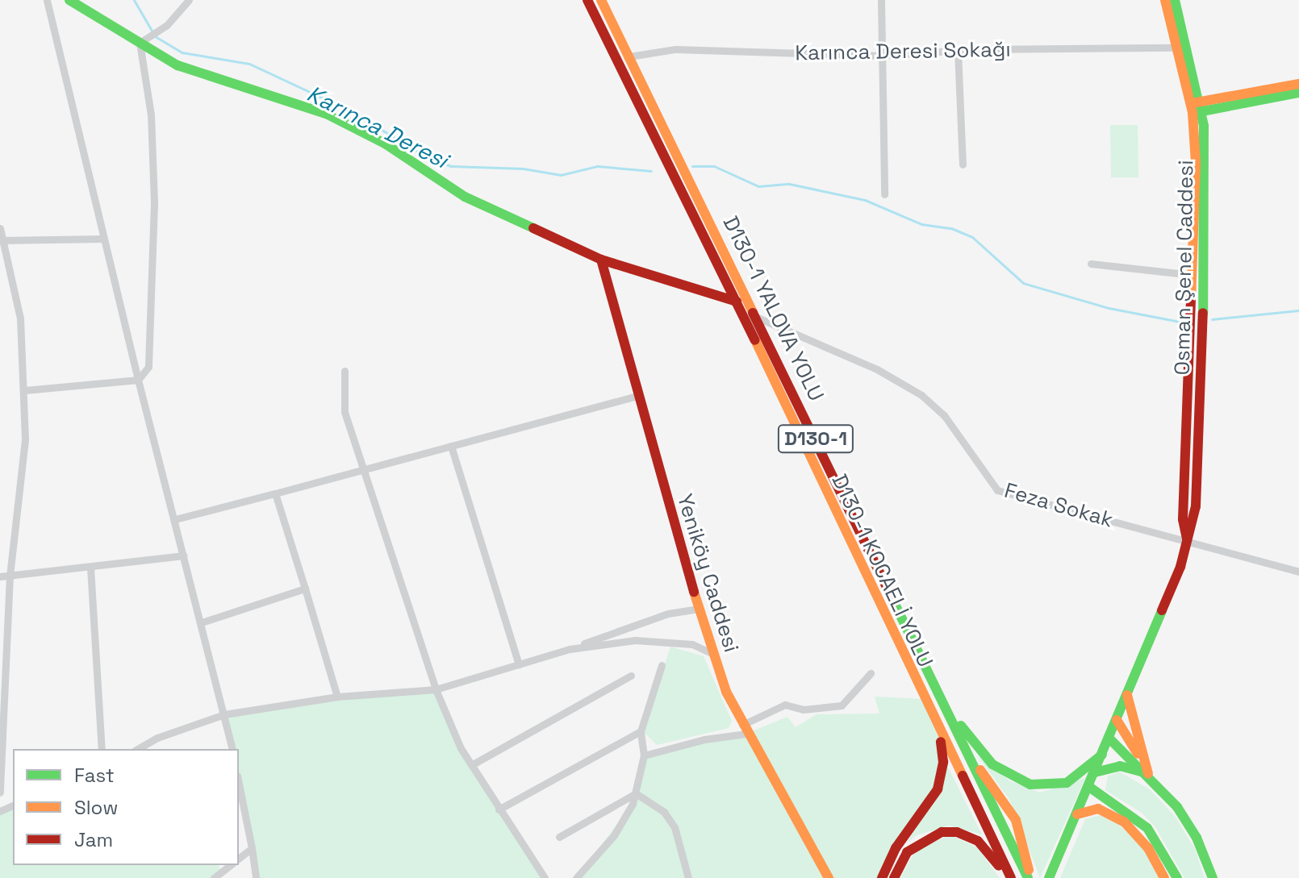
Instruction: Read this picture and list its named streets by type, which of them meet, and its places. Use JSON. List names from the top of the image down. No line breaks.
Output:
{"streets":{"main road":["Osman Şenel Caddesi","D130-1 YALOVA YOLU","D130-1","D130-1 KOCAELİ YOLU","Yeniköy Caddesi"],"street":["Karınca Deresi Sokağı","Feza Sokak"]},"crossings":[["Karınca Deresi Sokağı","Osman Şenel Caddesi"],["Karınca Deresi Sokağı","D130-1 YALOVA YOLU"],["Osman Şenel Caddesi","Feza Sokak"],["D130-1 YALOVA YOLU","Feza Sokak"]],"water":["Karınca Deresi"],"legend":["Fast","Slow","Jam"]}
